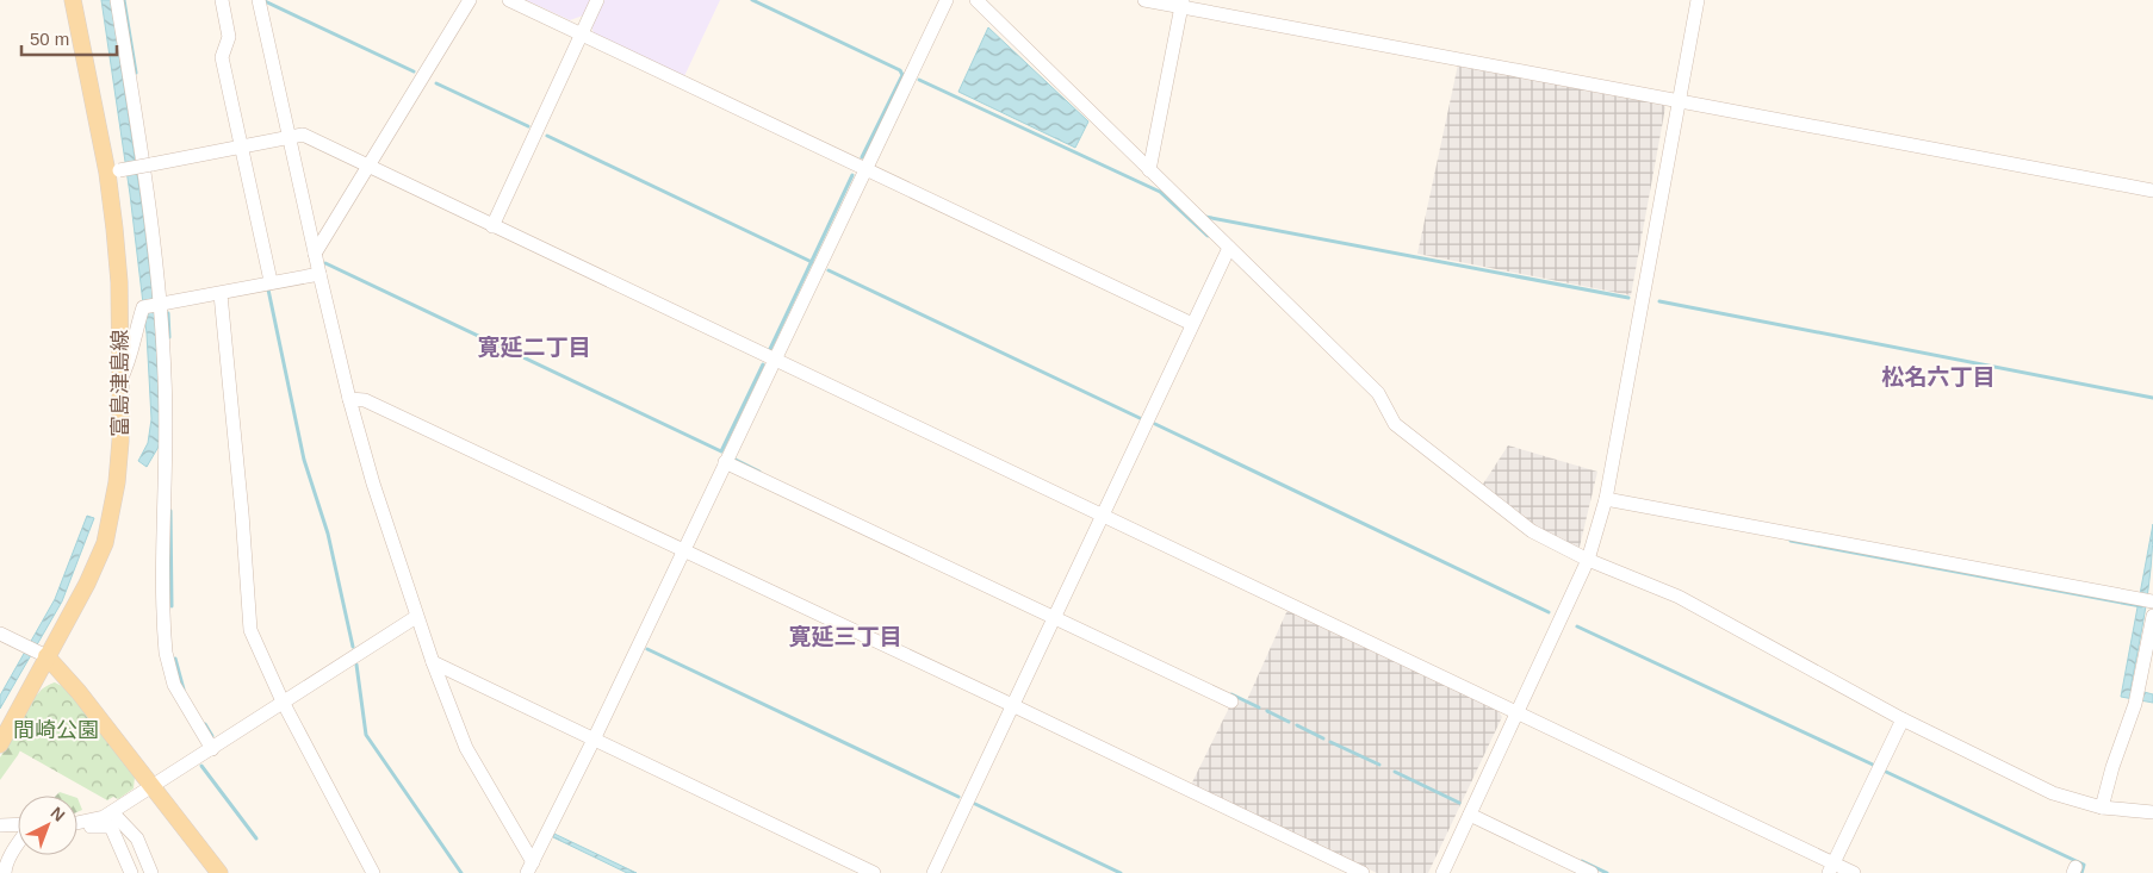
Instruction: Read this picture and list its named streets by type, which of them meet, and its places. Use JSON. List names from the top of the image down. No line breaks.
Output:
{"streets":{"main road":["富島津島線"]},"districts":["寛延二丁目","松名六丁目","寛延三丁目"],"parks":["間崎公園"],"scale_bar":"50 m","north":"top right"}
